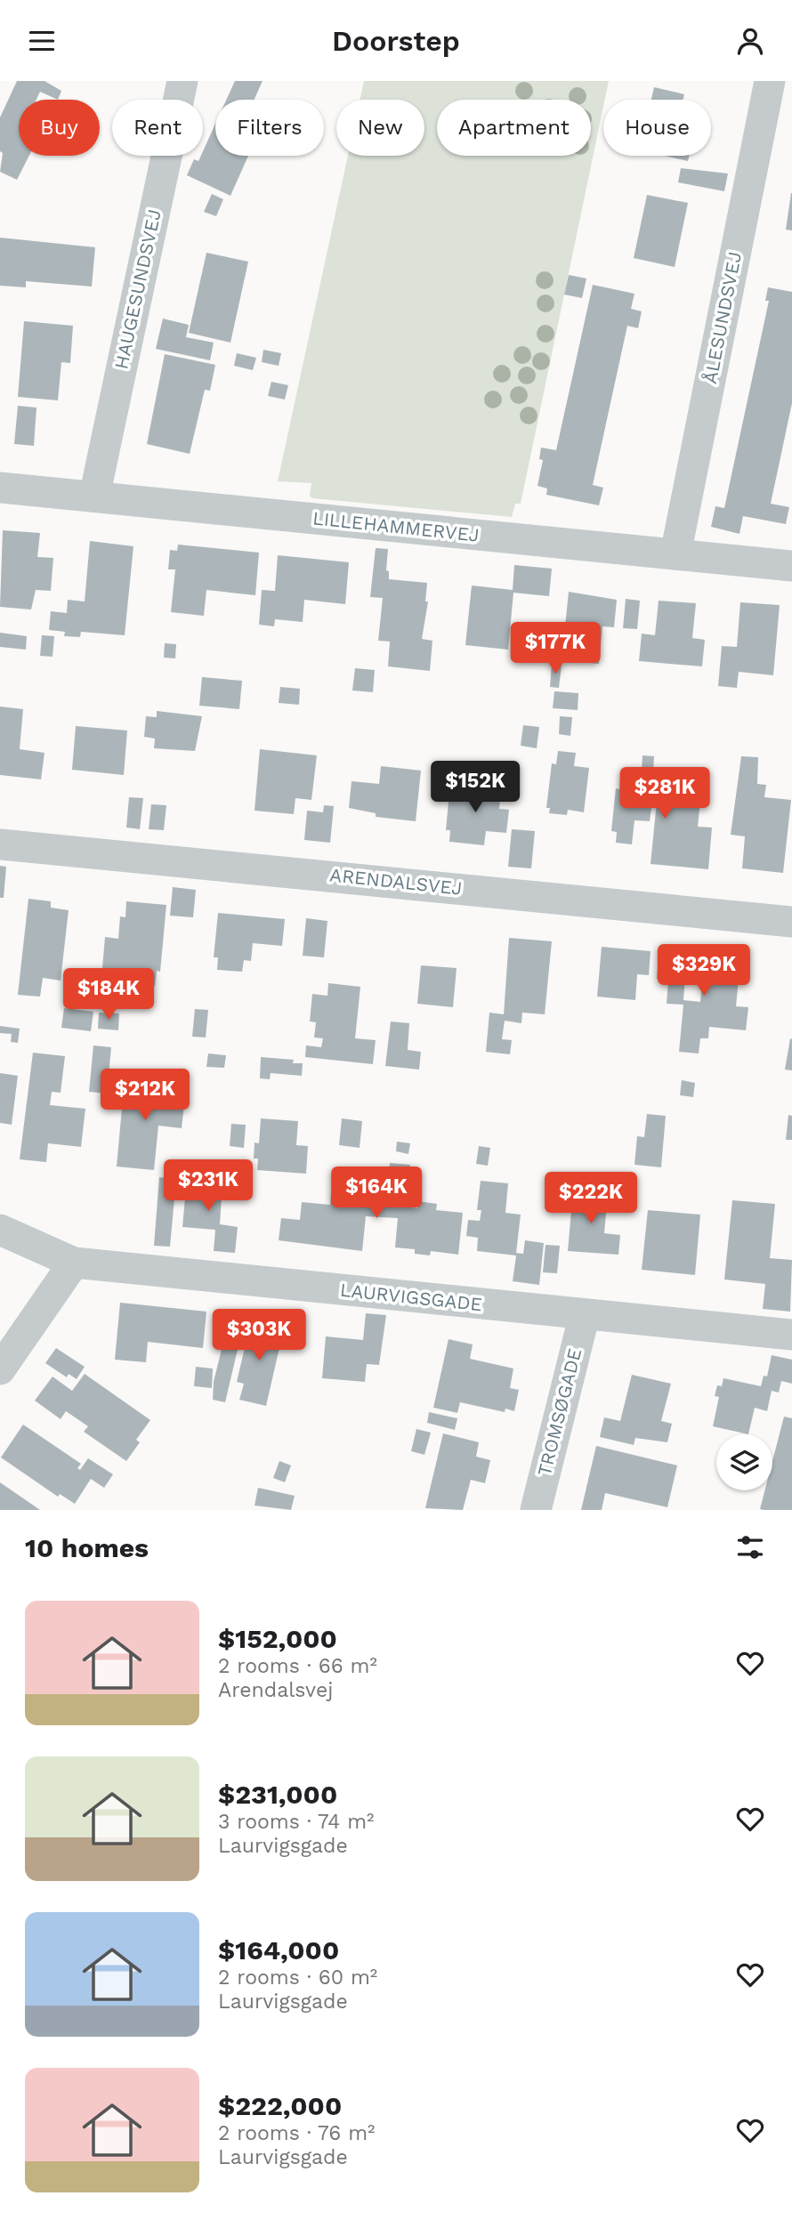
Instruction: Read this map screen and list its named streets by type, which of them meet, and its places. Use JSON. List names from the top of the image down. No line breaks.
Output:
{"streets":{"street":["HAUGESUNDSVEJ","ÅLESUNDSVEJ","LILLEHAMMERVEJ","ARENDALSVEJ","LAURVIGSGADE","TROMSØGADE"]},"crossings":[["HAUGESUNDSVEJ","LILLEHAMMERVEJ"],["ÅLESUNDSVEJ","LILLEHAMMERVEJ"],["LAURVIGSGADE","TROMSØGADE"]],"page":{"header":"Doorstep","chip":["Buy","Rent","Filters","New","Apartment","House"],"price":["$177K","$152K","$281K","$329K","$184K","$212K","$231K","$164K","$222K","$303K"],"heading":"10 homes","list":[{"name":"$152,000","note":"2 rooms · 66 m² · Arendalsvej"},{"name":"$231,000","note":"3 rooms · 74 m² · Laurvigsgade"},{"name":"$164,000","note":"2 rooms · 60 m² · Laurvigsgade"},{"name":"$222,000","note":"2 rooms · 76 m² · Laurvigsgade"}]}}
